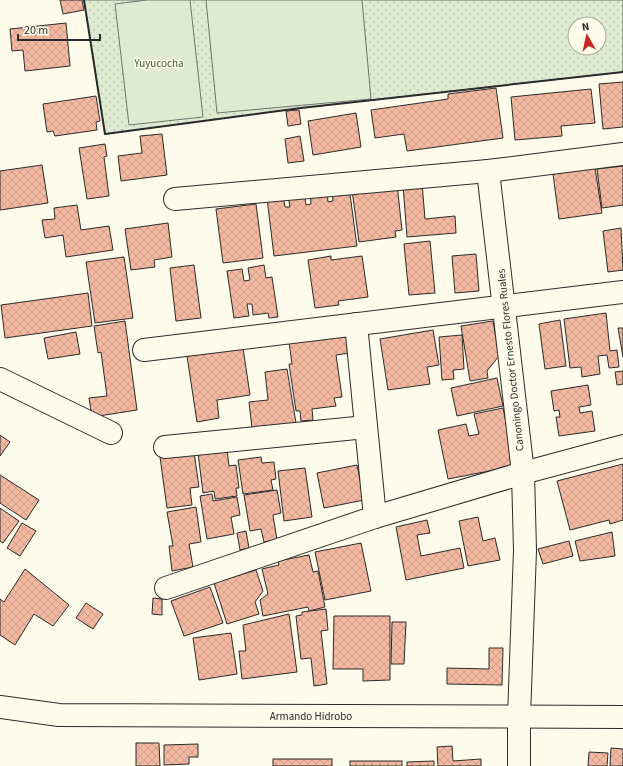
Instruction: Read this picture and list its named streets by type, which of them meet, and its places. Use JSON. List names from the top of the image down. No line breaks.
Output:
{"streets":{"street":["Canoningo Doctor Ernesto Flores Ruales","Armando Hidrobo"]},"crossings":[["Canoningo Doctor Ernesto Flores Ruales","Armando Hidrobo"]],"parks":["Yuyucocha"],"scale_bar":"20 m","north":"top"}
